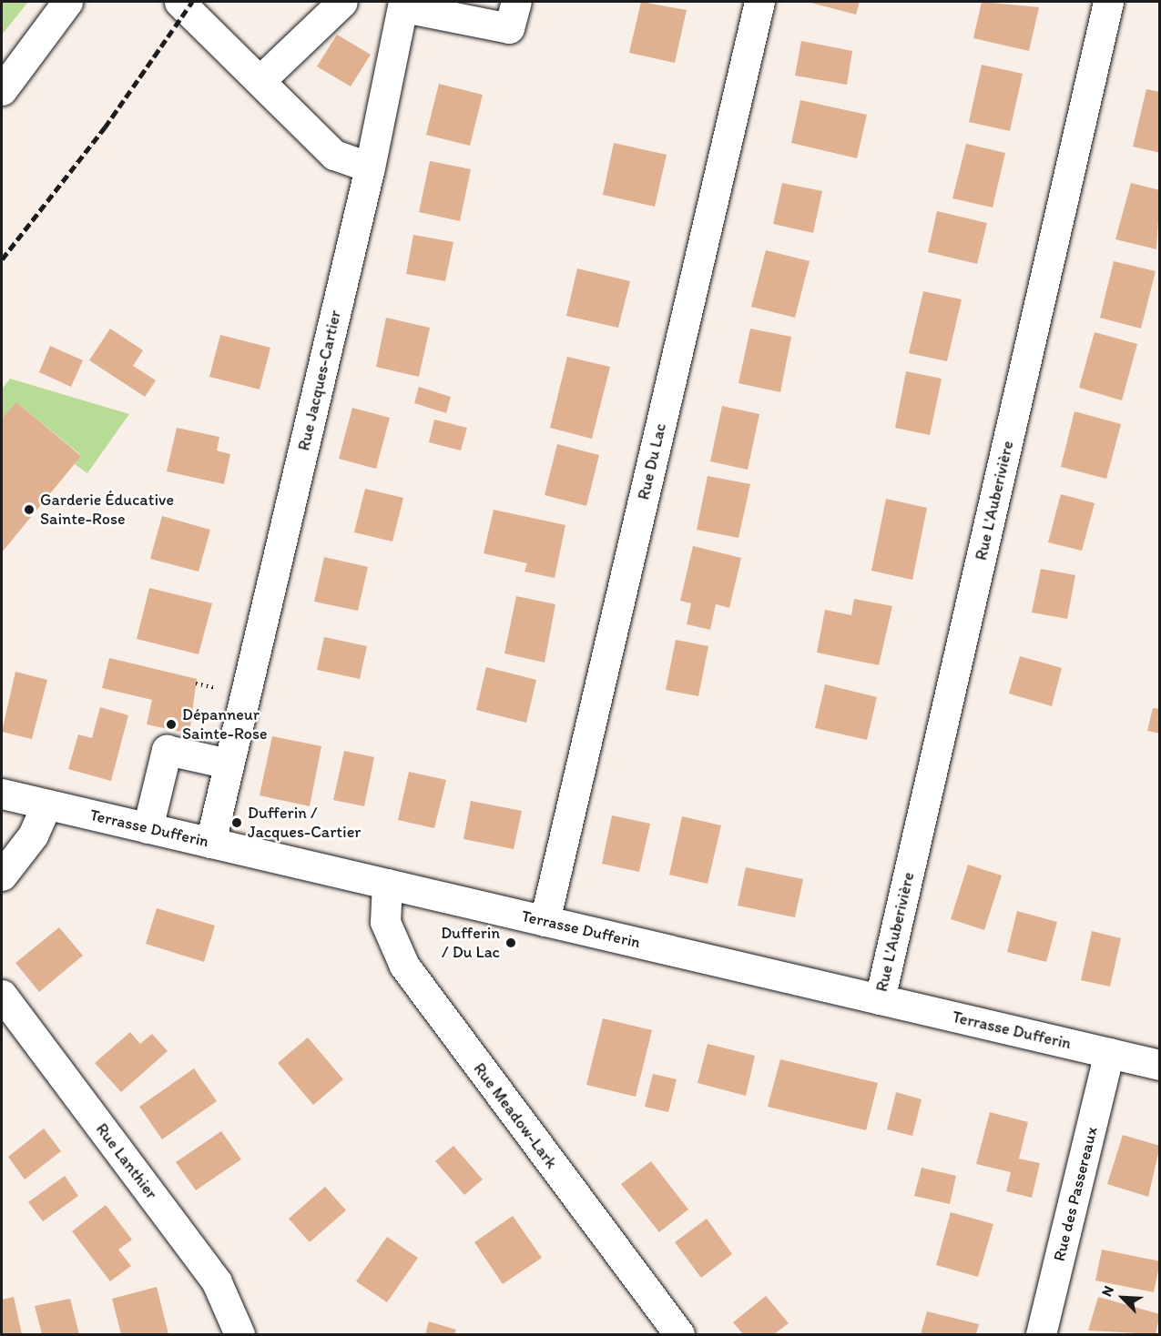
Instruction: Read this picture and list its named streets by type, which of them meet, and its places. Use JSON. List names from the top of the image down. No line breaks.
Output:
{"streets":{"street":["Rue Jacques-Cartier","Rue Du Lac","Rue L'Auberivière","Terrasse Dufferin","Rue Meadow-Lark","Rue Lanthier","Rue des Passereaux"]},"crossings":[["Rue Jacques-Cartier","Terrasse Dufferin"],["Rue Du Lac","Terrasse Dufferin"],["Rue L'Auberivière","Terrasse Dufferin"],["Terrasse Dufferin","Rue Meadow-Lark"],["Terrasse Dufferin","Rue des Passereaux"]],"places":["Garderie Éducative Sainte-Rose","Dépanneur Sainte-Rose","Dufferin / Jacques-Cartier","Dufferin / Du Lac"],"north":"top left"}
